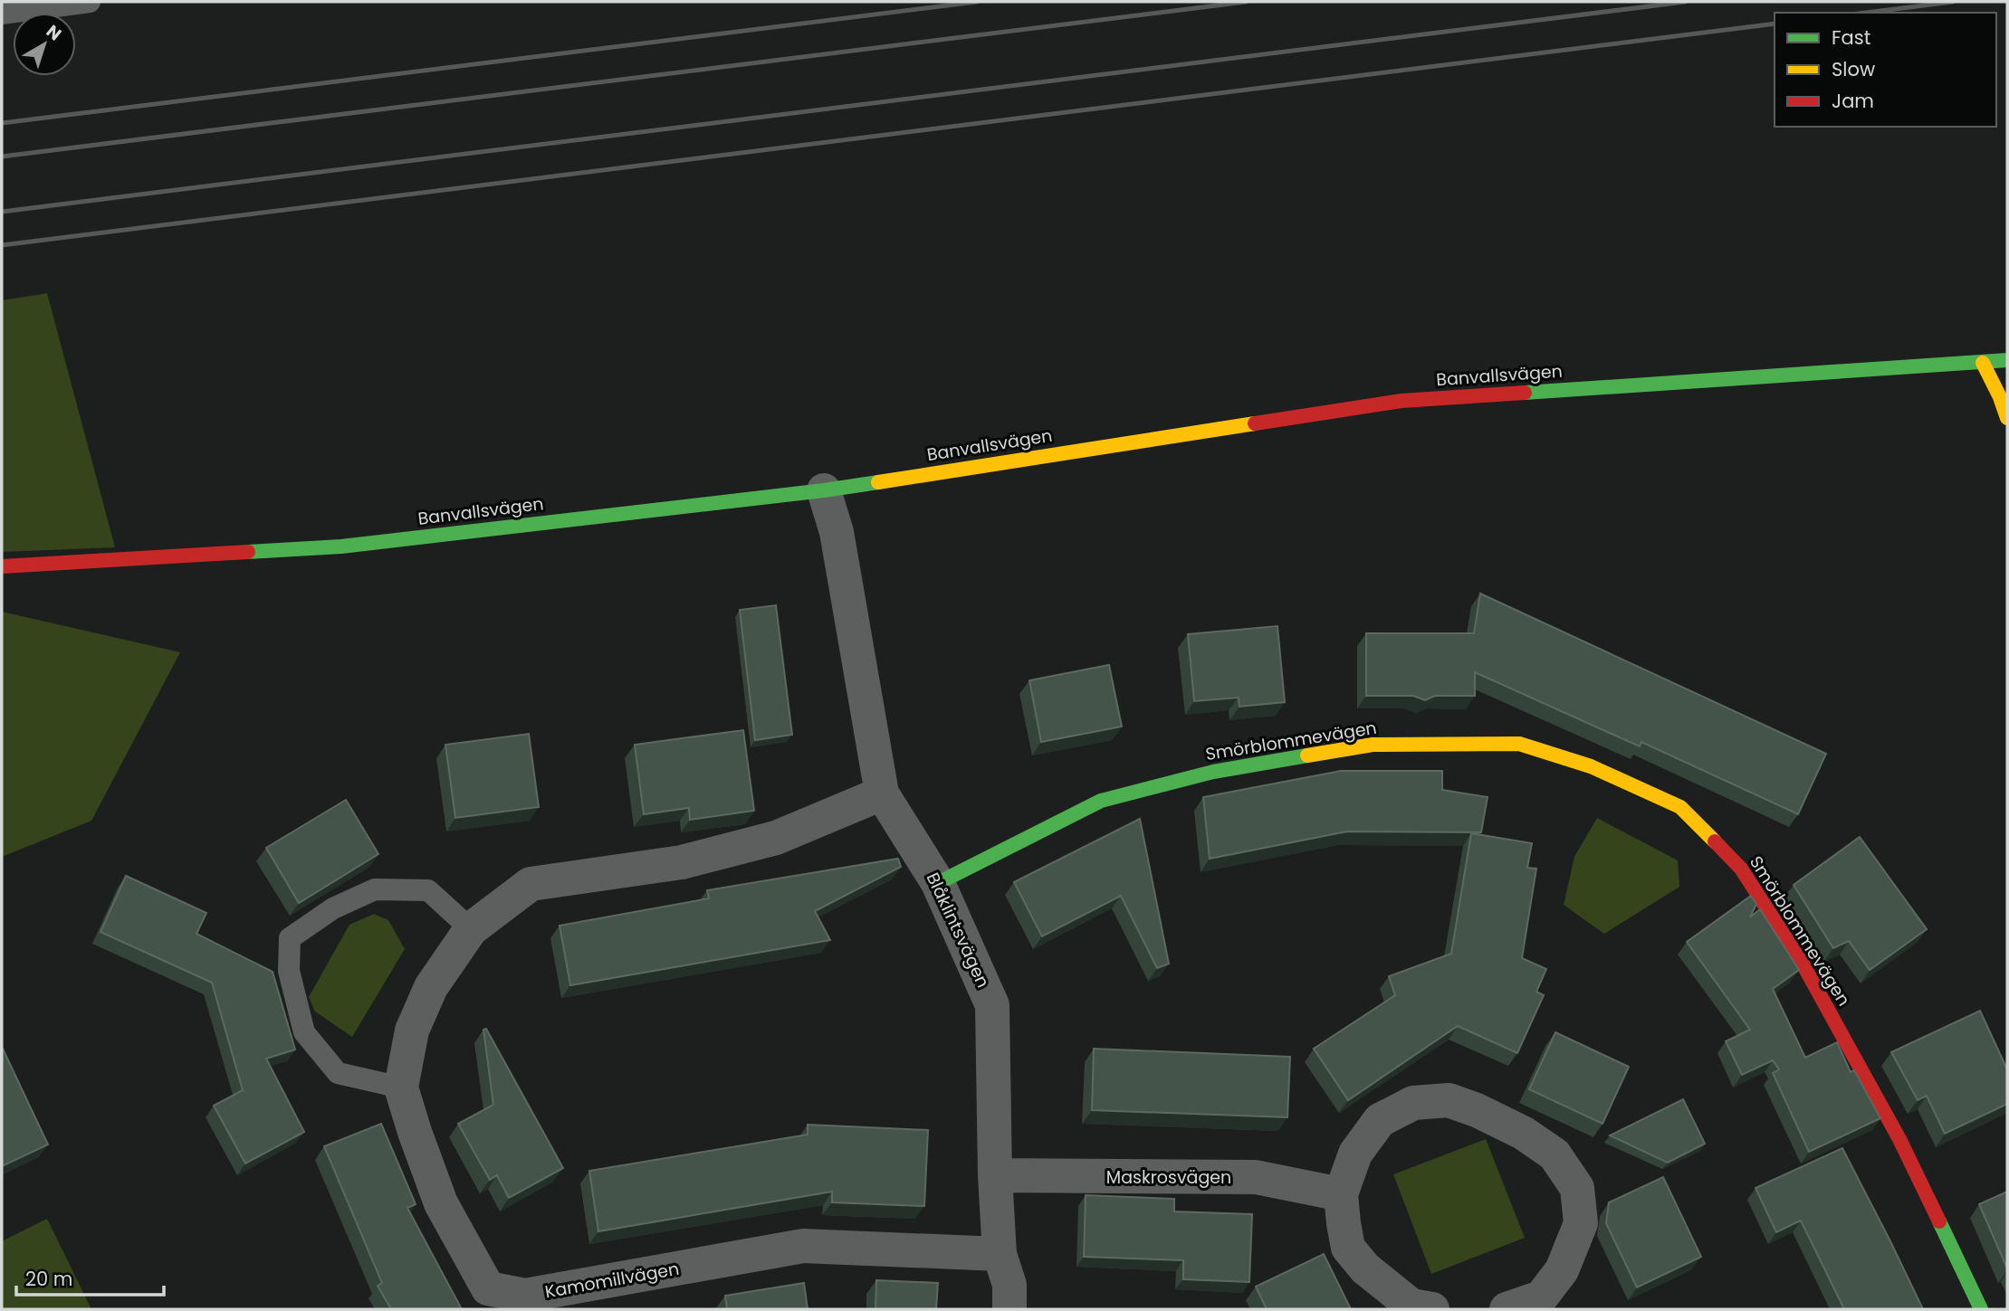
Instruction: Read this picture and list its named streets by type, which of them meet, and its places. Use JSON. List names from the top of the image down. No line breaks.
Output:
{"streets":{"street":["Banvallsvägen","Smörblommevägen","Blåklintsvägen","Maskrosvägen","Kamomillvägen"]},"crossings":[["Banvallsvägen","Blåklintsvägen"],["Smörblommevägen","Blåklintsvägen"],["Blåklintsvägen","Maskrosvägen"],["Blåklintsvägen","Kamomillvägen"]],"legend":["Fast","Slow","Jam"],"scale_bar":"20 m","north":"top right"}
